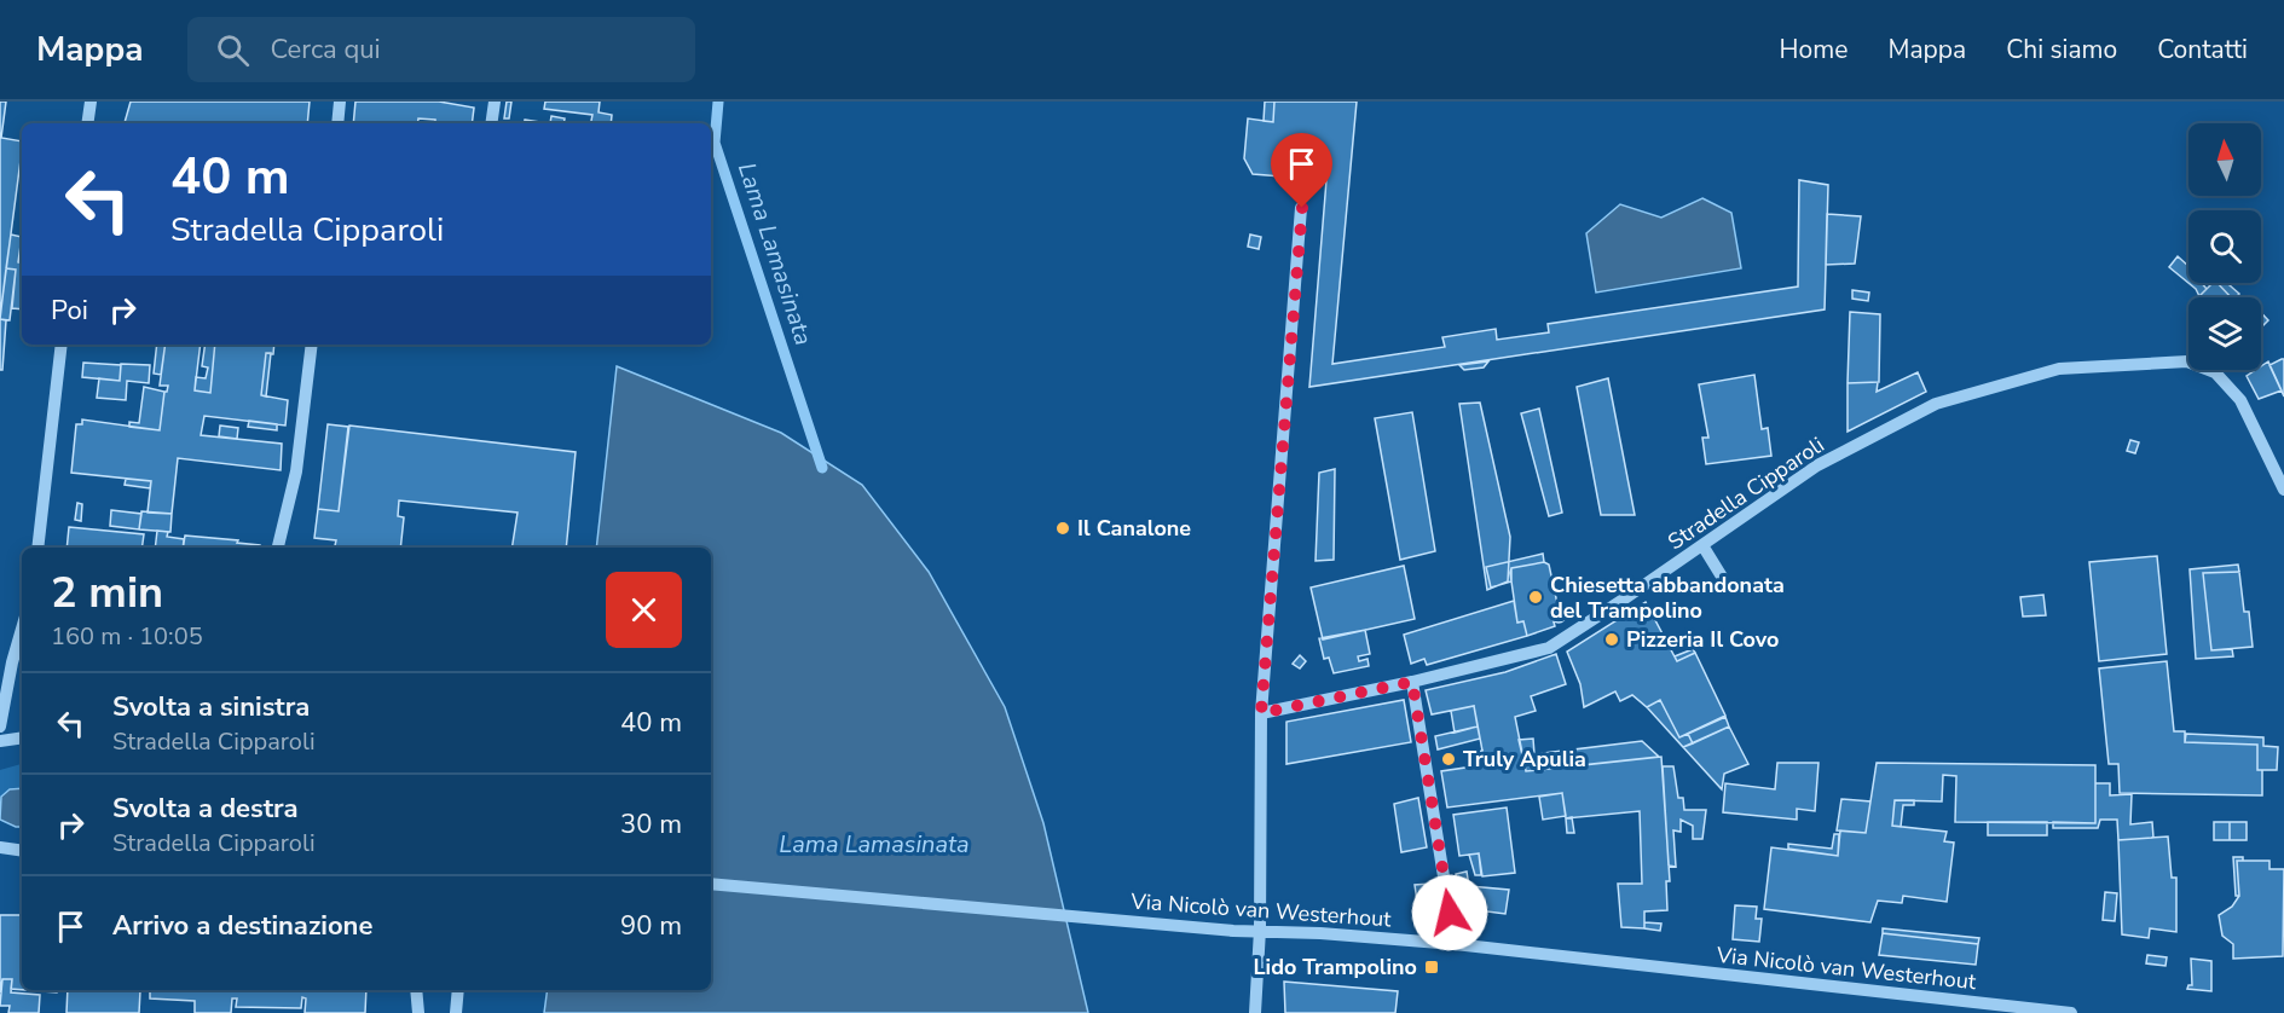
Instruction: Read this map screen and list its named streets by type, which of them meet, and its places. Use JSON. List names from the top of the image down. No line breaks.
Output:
{"streets":{"street":["Stradella Cipparoli","Via Nicolò van Westerhout"]},"water":["Lama Lamasinata"],"places":{"other":["Il Canalone","Chiesetta abbandonata del Trampolino","Pizzeria Il Covo","Truly Apulia"],"transit":["Lido Trampolino"]},"north":"top","page":{"header":"Mappa","search":"Cerca qui","nav":["Home","Mappa","Chi siamo","Contatti"],"turn":["40 m","Stradella Cipparoli"],"then":"Poi","heading":["2 min","160 m · 10:05"],"list":[{"name":"Svolta a sinistra","note":"Stradella Cipparoli","value":"40 m"},{"name":"Svolta a destra","note":"Stradella Cipparoli","value":"30 m"},{"name":"Arrivo a destinazione","value":"90 m"}]}}
